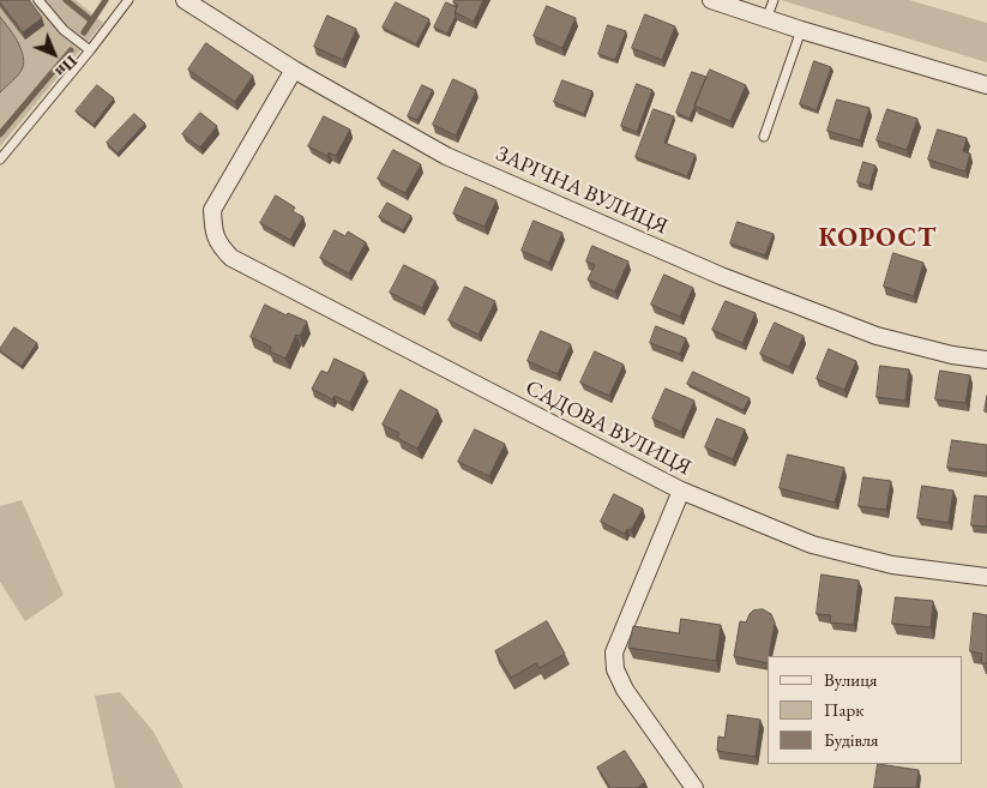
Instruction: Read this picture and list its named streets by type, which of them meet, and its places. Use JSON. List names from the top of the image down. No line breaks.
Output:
{"streets":{"street":["ЗАРІЧНА ВУЛИЦЯ","САДОВА ВУЛИЦЯ"]},"crossings":[["ЗАРІЧНА ВУЛИЦЯ","САДОВА ВУЛИЦЯ"]],"districts":["КОРОСТ"],"legend":["Вулиця","Парк","Будівля"],"north":"bottom right"}
